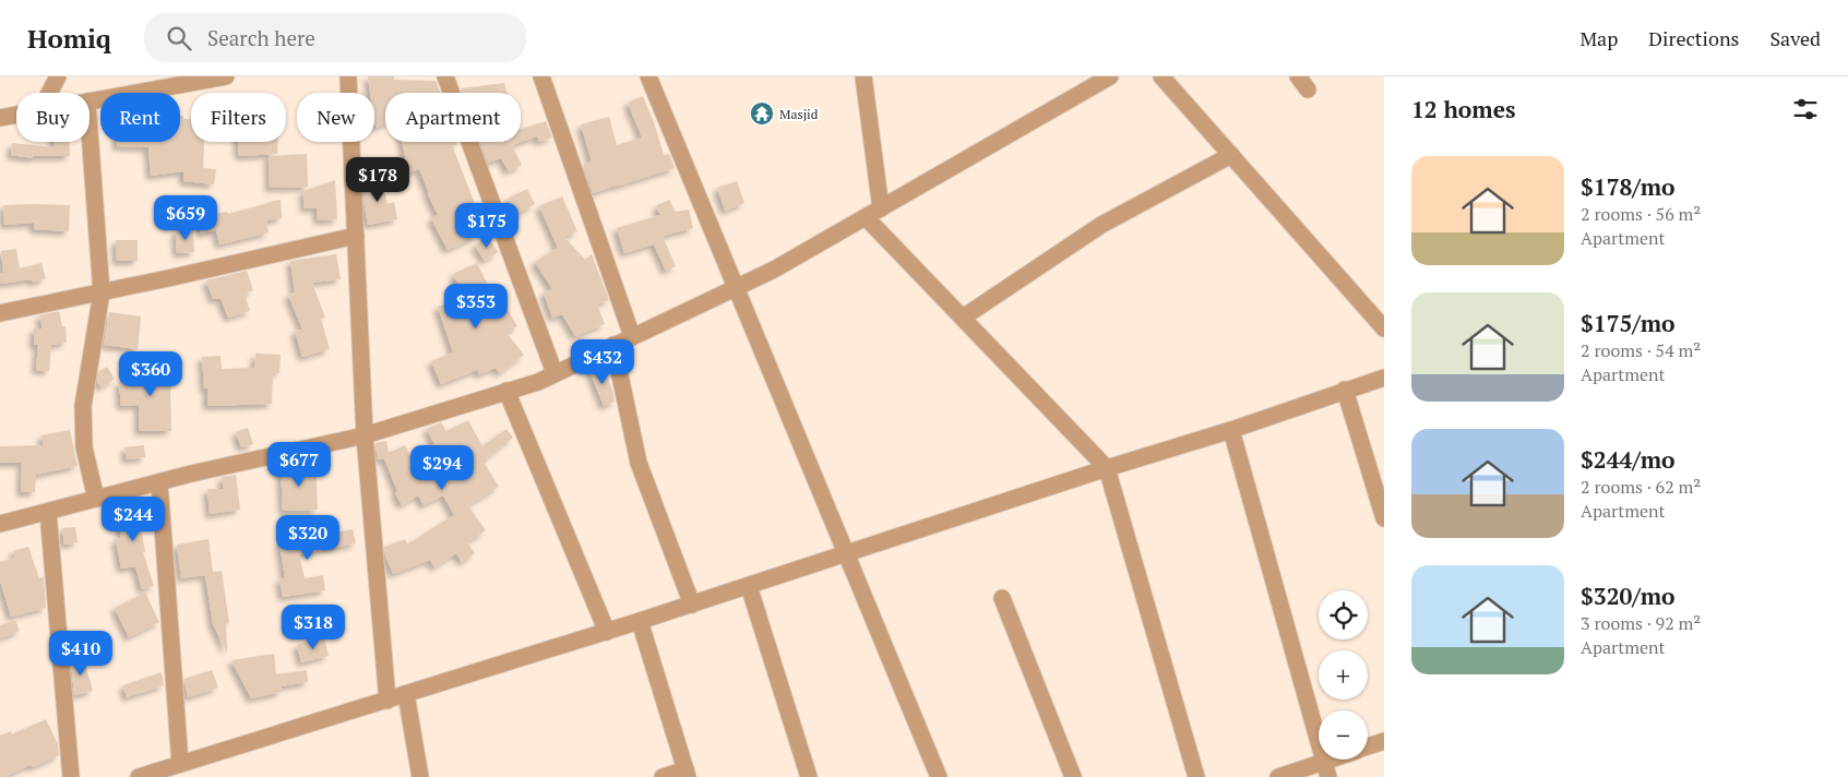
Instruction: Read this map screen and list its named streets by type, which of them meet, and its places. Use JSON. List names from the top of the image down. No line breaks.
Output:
{"places":{"temple":["Masjid"]},"page":{"header":"Homiq","search":"Search here","nav":["Map","Directions","Saved"],"heading":"12 homes","chip":["Buy","Rent","Filters","New","Apartment"],"list":[{"name":"$178/mo","note":"2 rooms · 56 m² · Apartment"},{"name":"$175/mo","note":"2 rooms · 54 m² · Apartment"},{"name":"$244/mo","note":"2 rooms · 62 m² · Apartment"},{"name":"$320/mo","note":"3 rooms · 92 m² · Apartment"}],"price":["$178","$659","$175","$353","$432","$360","$677","$294","$244","$320","$318","$410"],"map_buttons":["+","−"]}}
